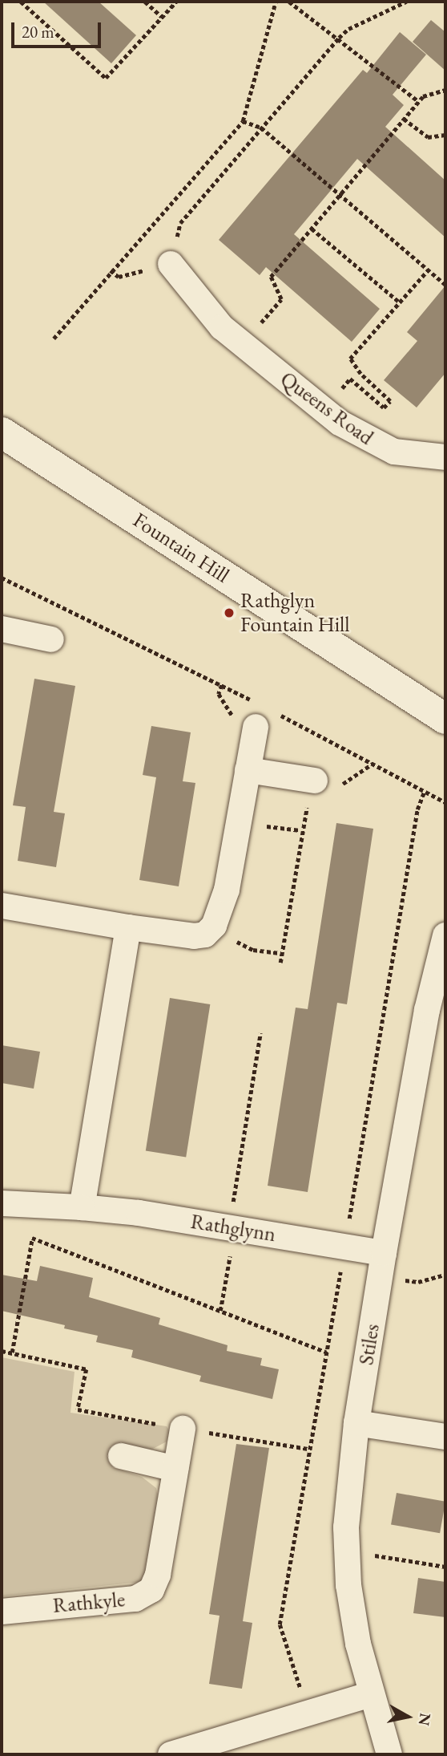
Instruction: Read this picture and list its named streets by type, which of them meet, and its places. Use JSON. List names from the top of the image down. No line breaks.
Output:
{"streets":{"street":["Queens Road","Fountain Hill","Rathglynn","Stiles","Rathkyle"]},"crossings":[["Rathglynn","Stiles"]],"places":["Rathglyn Fountain Hill"],"scale_bar":"20 m","north":"right"}
